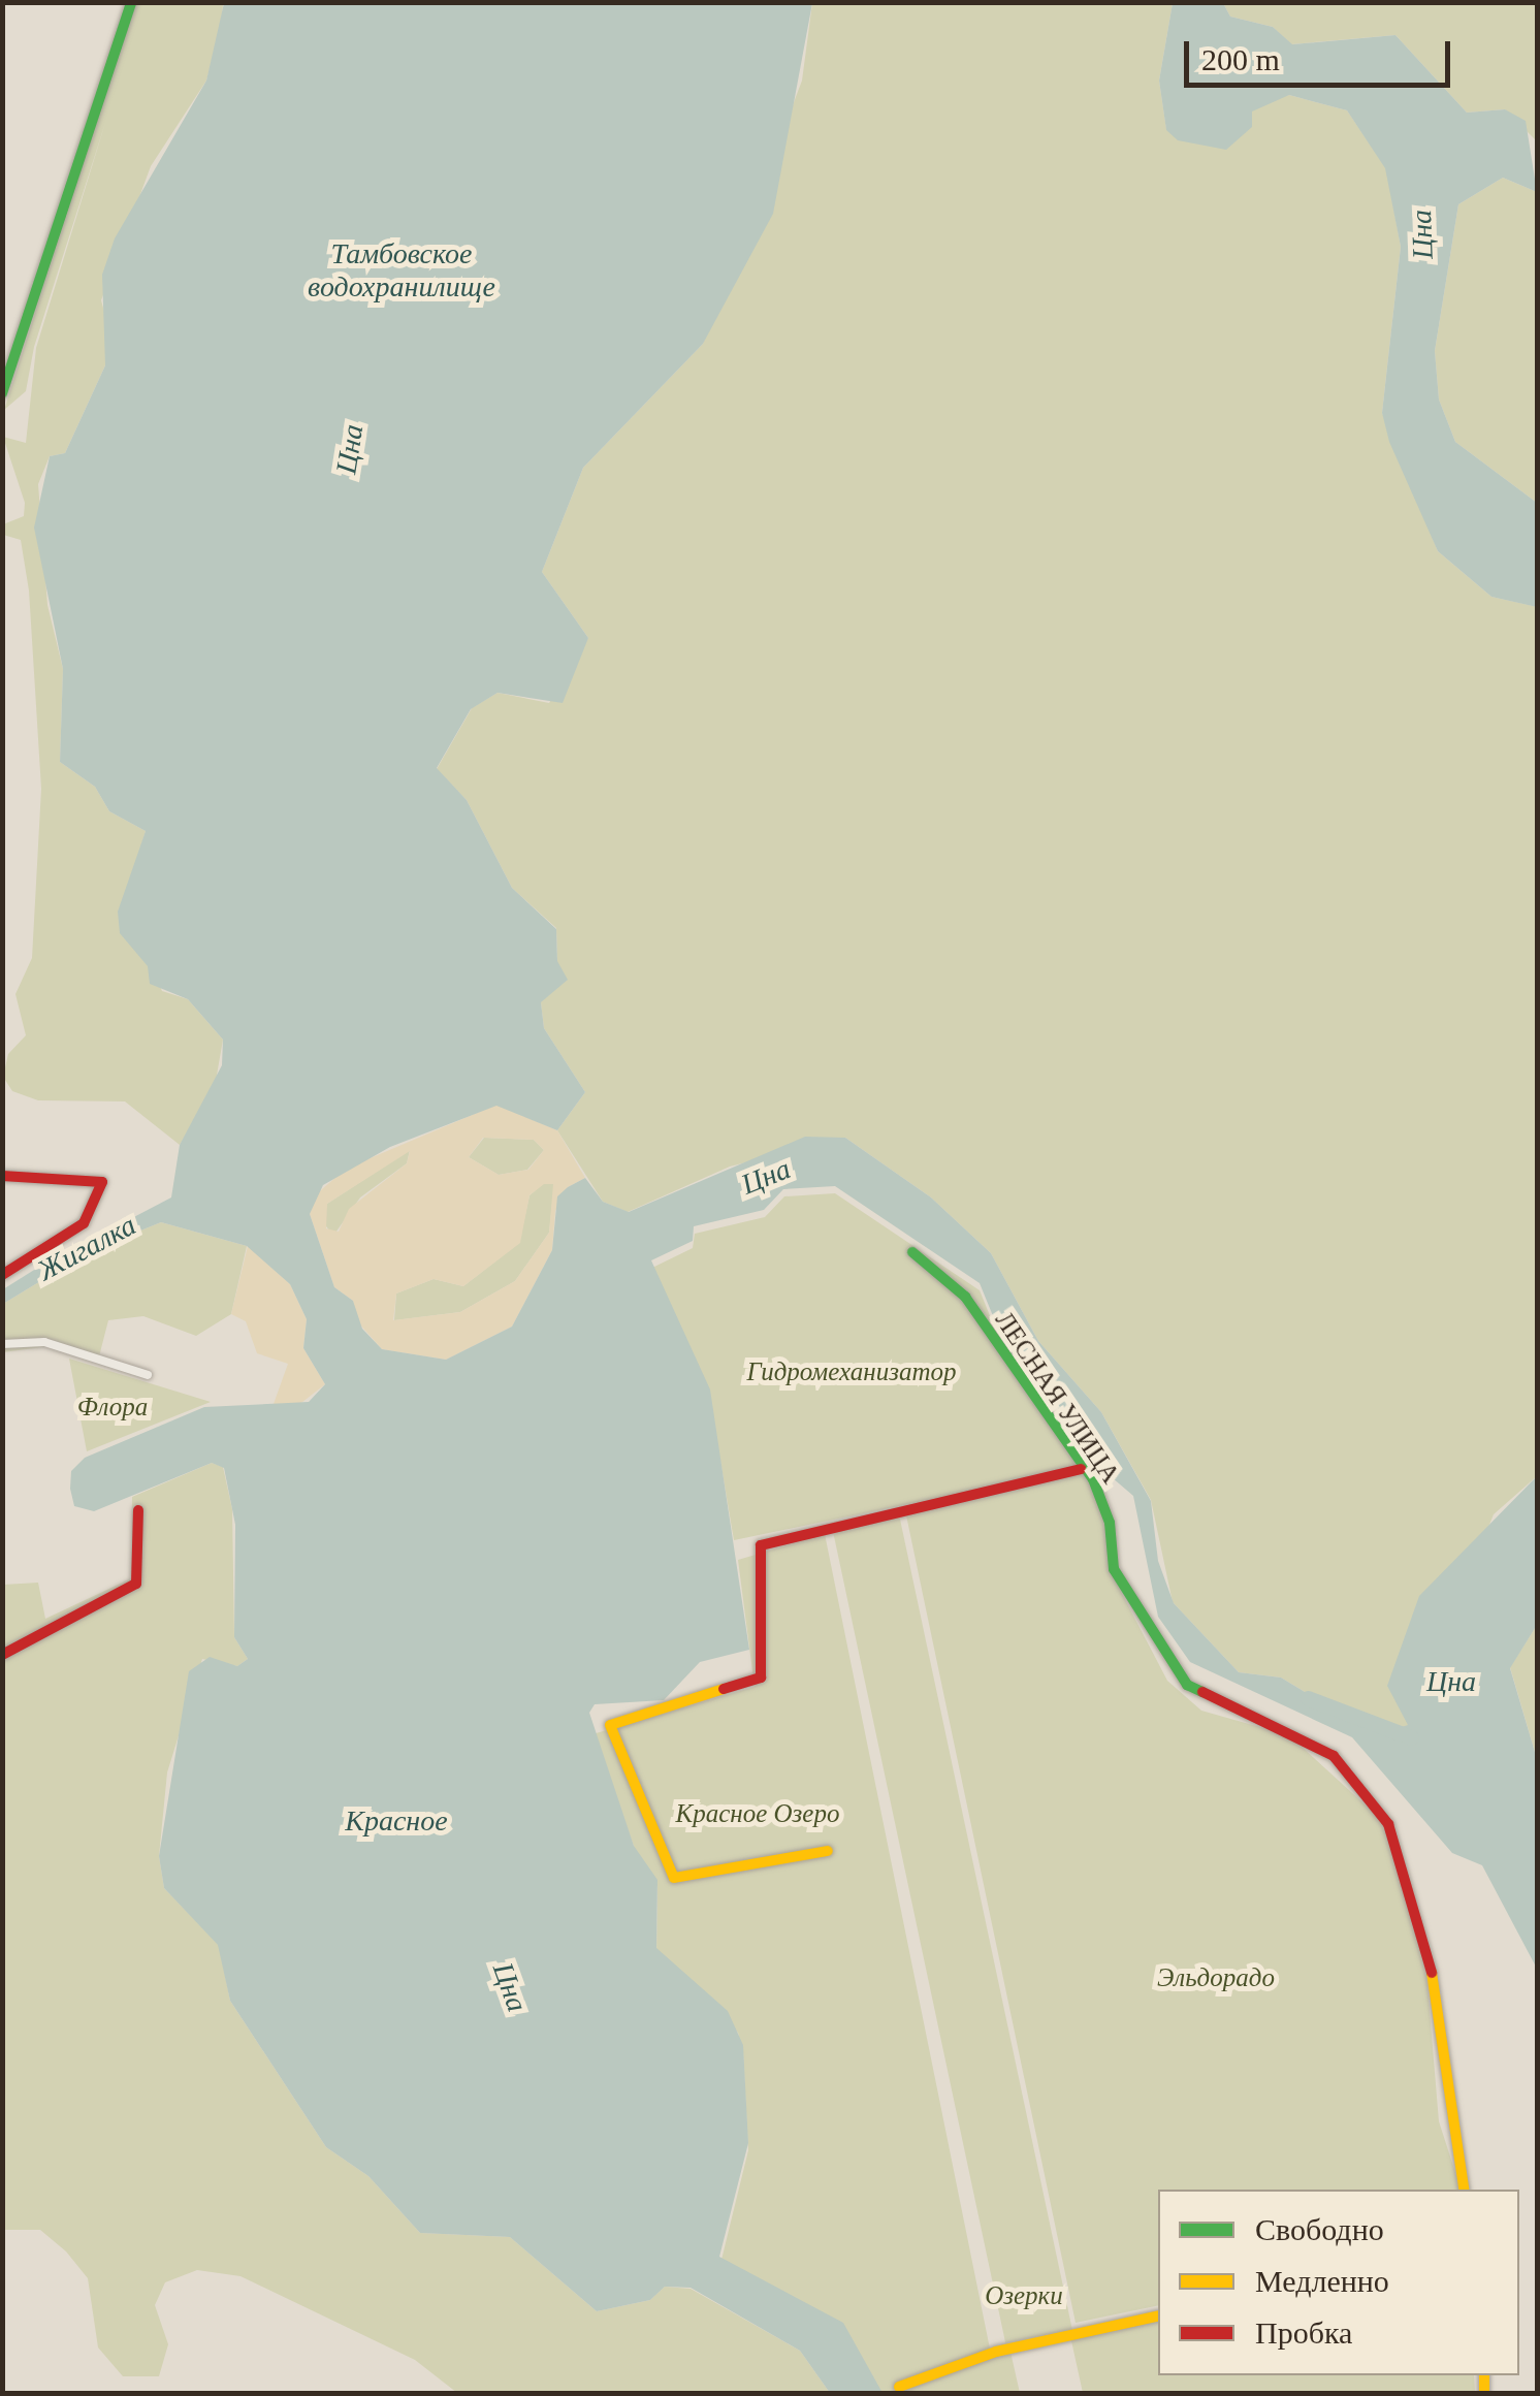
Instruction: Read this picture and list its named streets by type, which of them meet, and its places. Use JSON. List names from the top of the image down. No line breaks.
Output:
{"streets":{"street":["ЛЕСНАЯ УЛИЦА"]},"water":["Цна","Тамбовское водохранилище","Жигалка","Красное"],"parks":["Гидромеханизатор","Флора","Красное Озеро","Эльдорадо","Озерки"],"legend":["Свободно","Медленно","Пробка"],"scale_bar":"200 m"}
